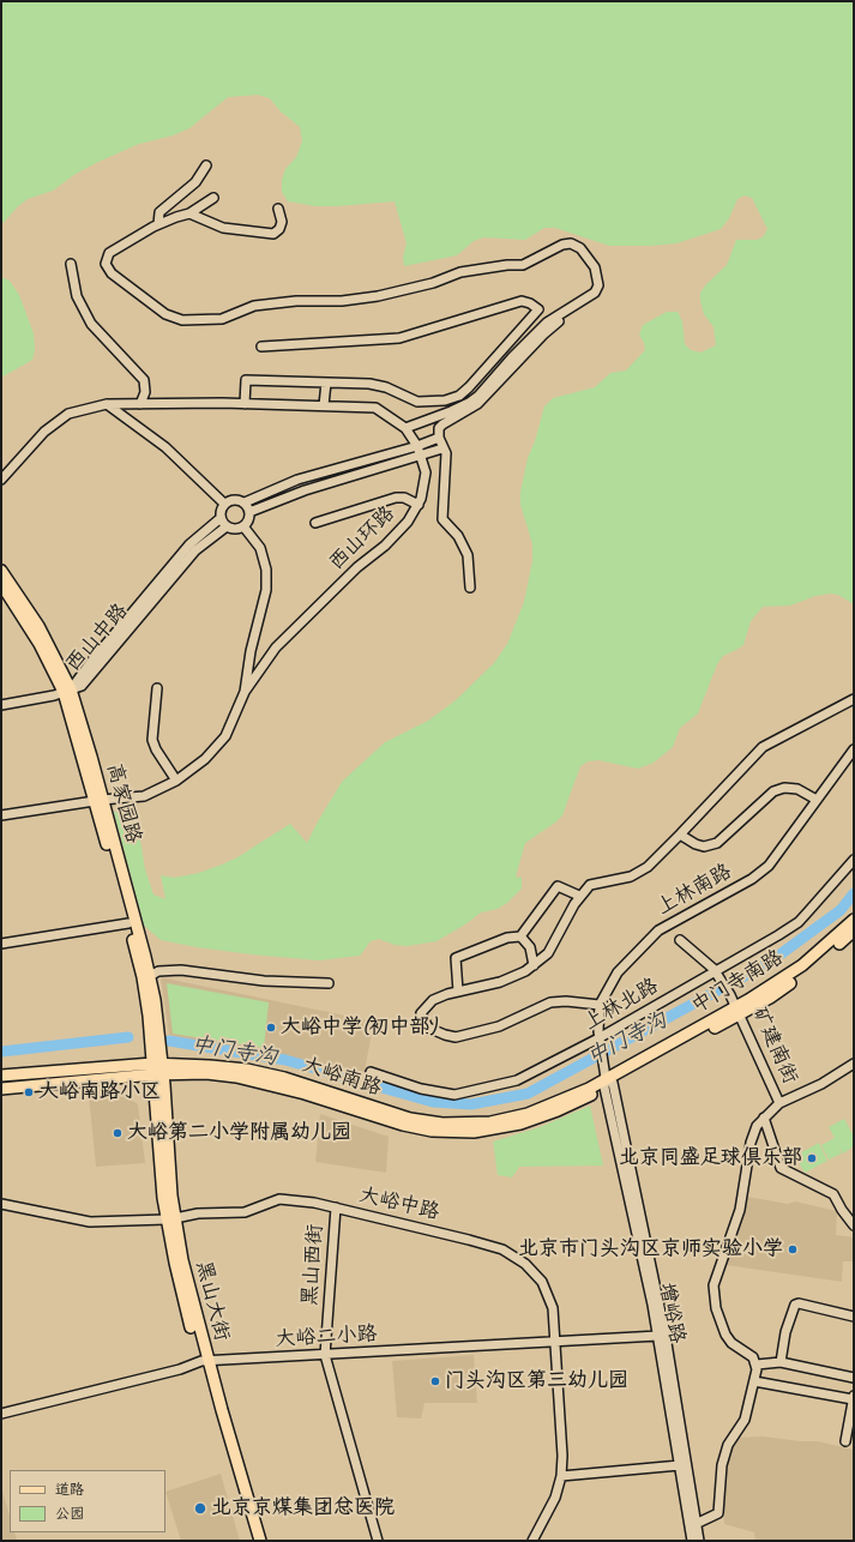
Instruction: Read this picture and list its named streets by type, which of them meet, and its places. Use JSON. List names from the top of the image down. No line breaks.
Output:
{"streets":{"main road":["高家园路","中门寺南路","大峪南路","黑山大街"],"street":["西山环路","西山中路","上林南路","上林北路","矿建南街","大峪中路","黑山西街","增峪路","大峪二小路"]},"crossings":[["西山环路","高家园路"],["西山中路","高家园路"],["高家园路","大峪南路"],["高家园路","黑山大街"],["上林南路","中门寺南路"],["上林南路","上林北路"],["上林南路","大峪南路"],["上林南路","增峪路"],["中门寺南路","矿建南街"],["中门寺南路","大峪南路"],["中门寺南路","增峪路"],["上林北路","矿建南街"],["大峪南路","黑山大街"],["大峪南路","增峪路"],["大峪中路","黑山西街"],["大峪中路","黑山大街"],["大峪中路","大峪二小路"],["黑山西街","大峪二小路"],["黑山大街","大峪二小路"],["增峪路","大峪二小路"]],"water":["中门寺沟"],"places":["大峪中学(初中部)","大峪南路小区","大峪第二小学附属幼儿园","北京同盛足球俱乐部","北京市门头沟区京师实验小学","门头沟区第三幼儿园","北京京煤集团总医院"],"legend":["道路","公园"]}
